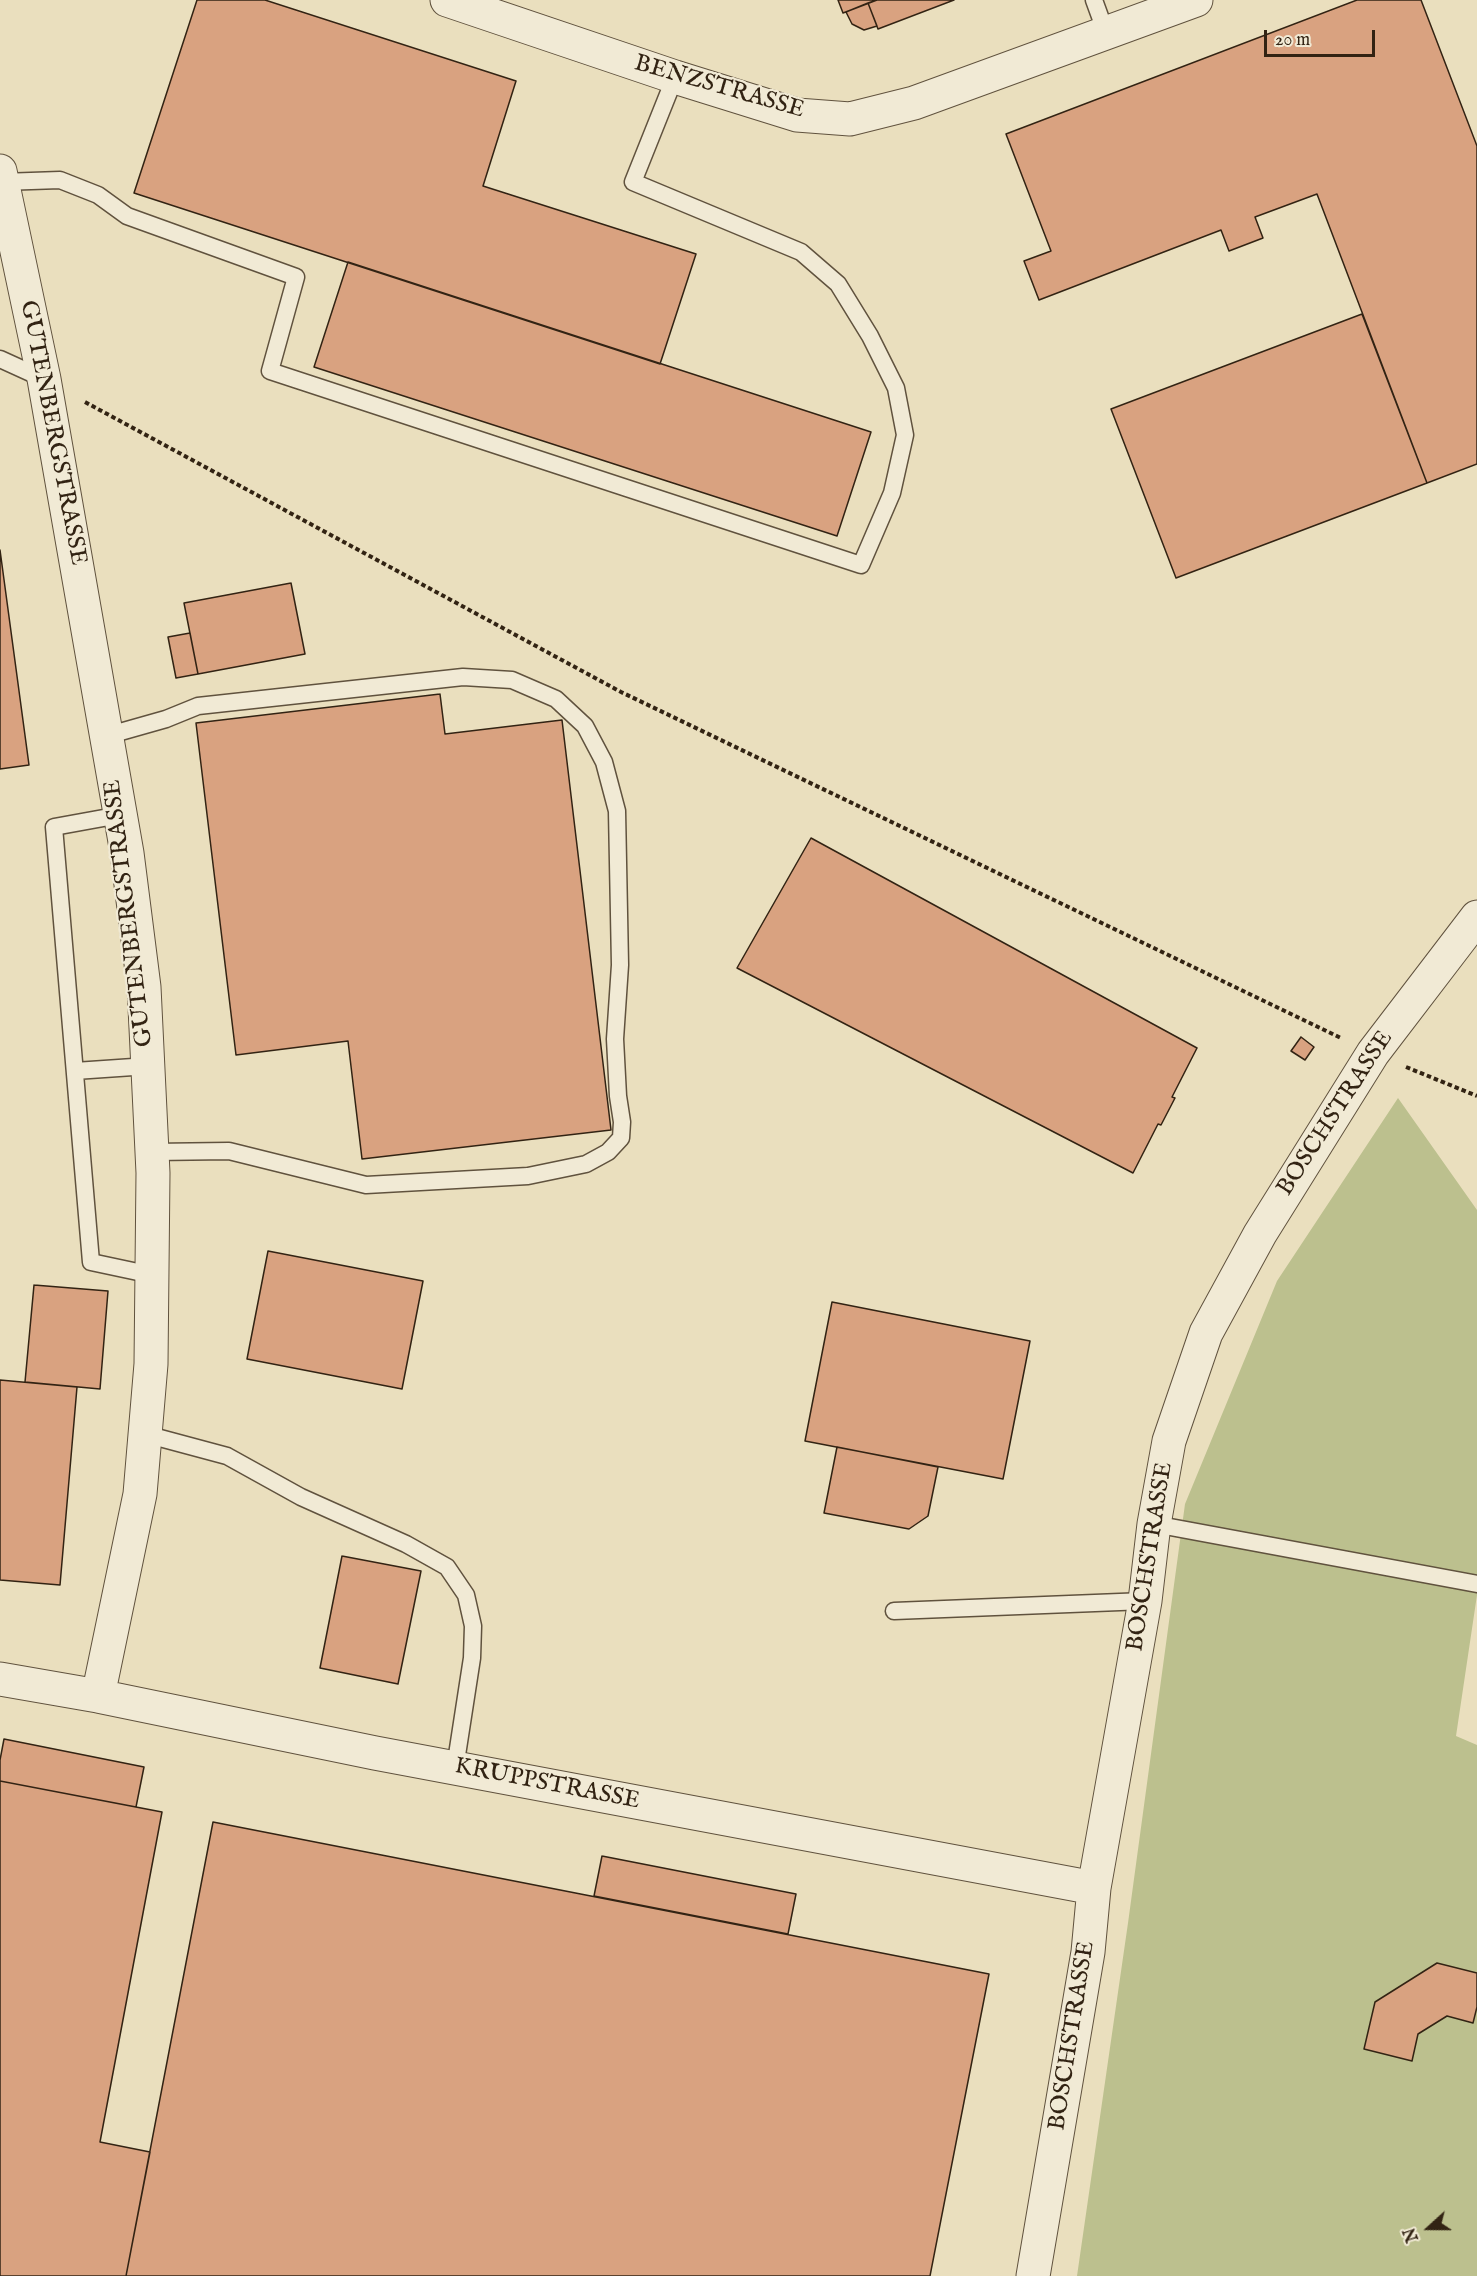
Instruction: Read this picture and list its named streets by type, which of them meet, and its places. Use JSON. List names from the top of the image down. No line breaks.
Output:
{"streets":{"street":["BENZSTRASSE","GUTENBERGSTRASSE","BOSCHSTRASSE","KRUPPSTRASSE"]},"crossings":[["GUTENBERGSTRASSE","KRUPPSTRASSE"],["BOSCHSTRASSE","KRUPPSTRASSE"]],"scale_bar":"20 m","north":"left"}
